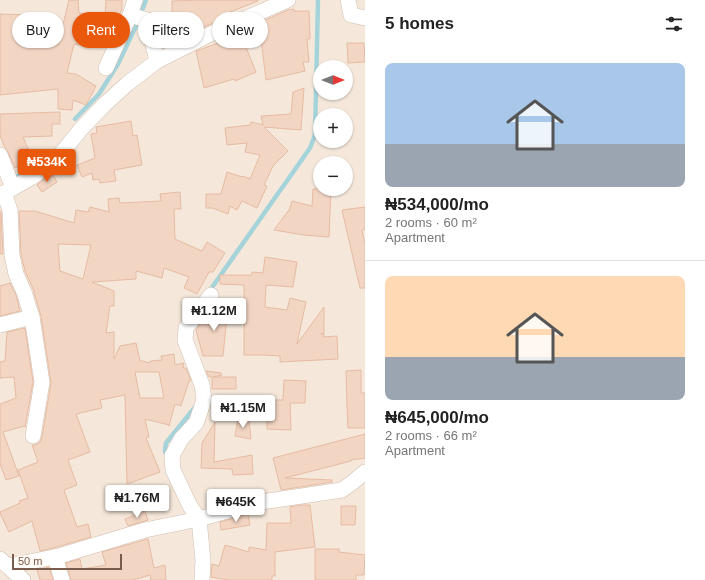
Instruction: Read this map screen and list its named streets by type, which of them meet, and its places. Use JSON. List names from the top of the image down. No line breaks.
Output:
{"scale_bar":"50 m","north":"right","page":{"heading":"5 homes","chip":["Buy","Rent","Filters","New"],"list":[{"name":"₦534,000/mo","note":"2 rooms · 60 m² · Apartment"},{"name":"₦645,000/mo","note":"2 rooms · 66 m² · Apartment"}],"map_buttons":["+","−"],"price":["₦534K","₦1.12M","₦1.15M","₦1.76M","₦645K"],"scale":"50 m"}}
